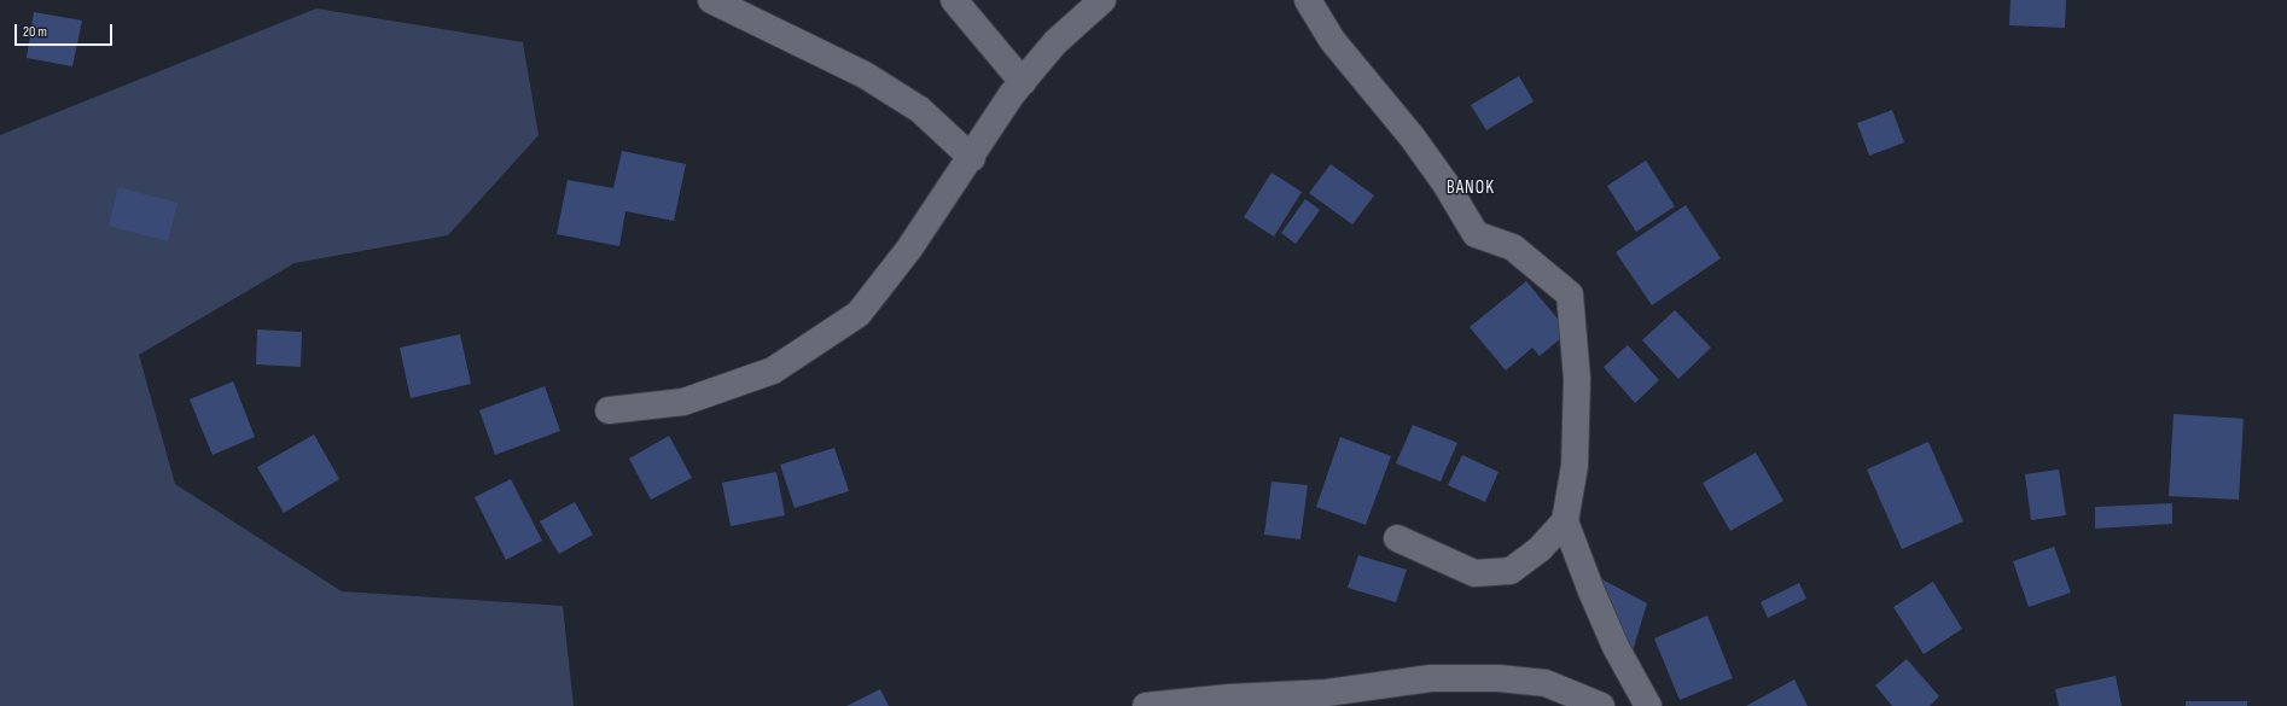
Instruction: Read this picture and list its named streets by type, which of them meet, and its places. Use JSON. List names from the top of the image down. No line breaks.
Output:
{"districts":["BANOK"],"scale_bar":"20 m"}
